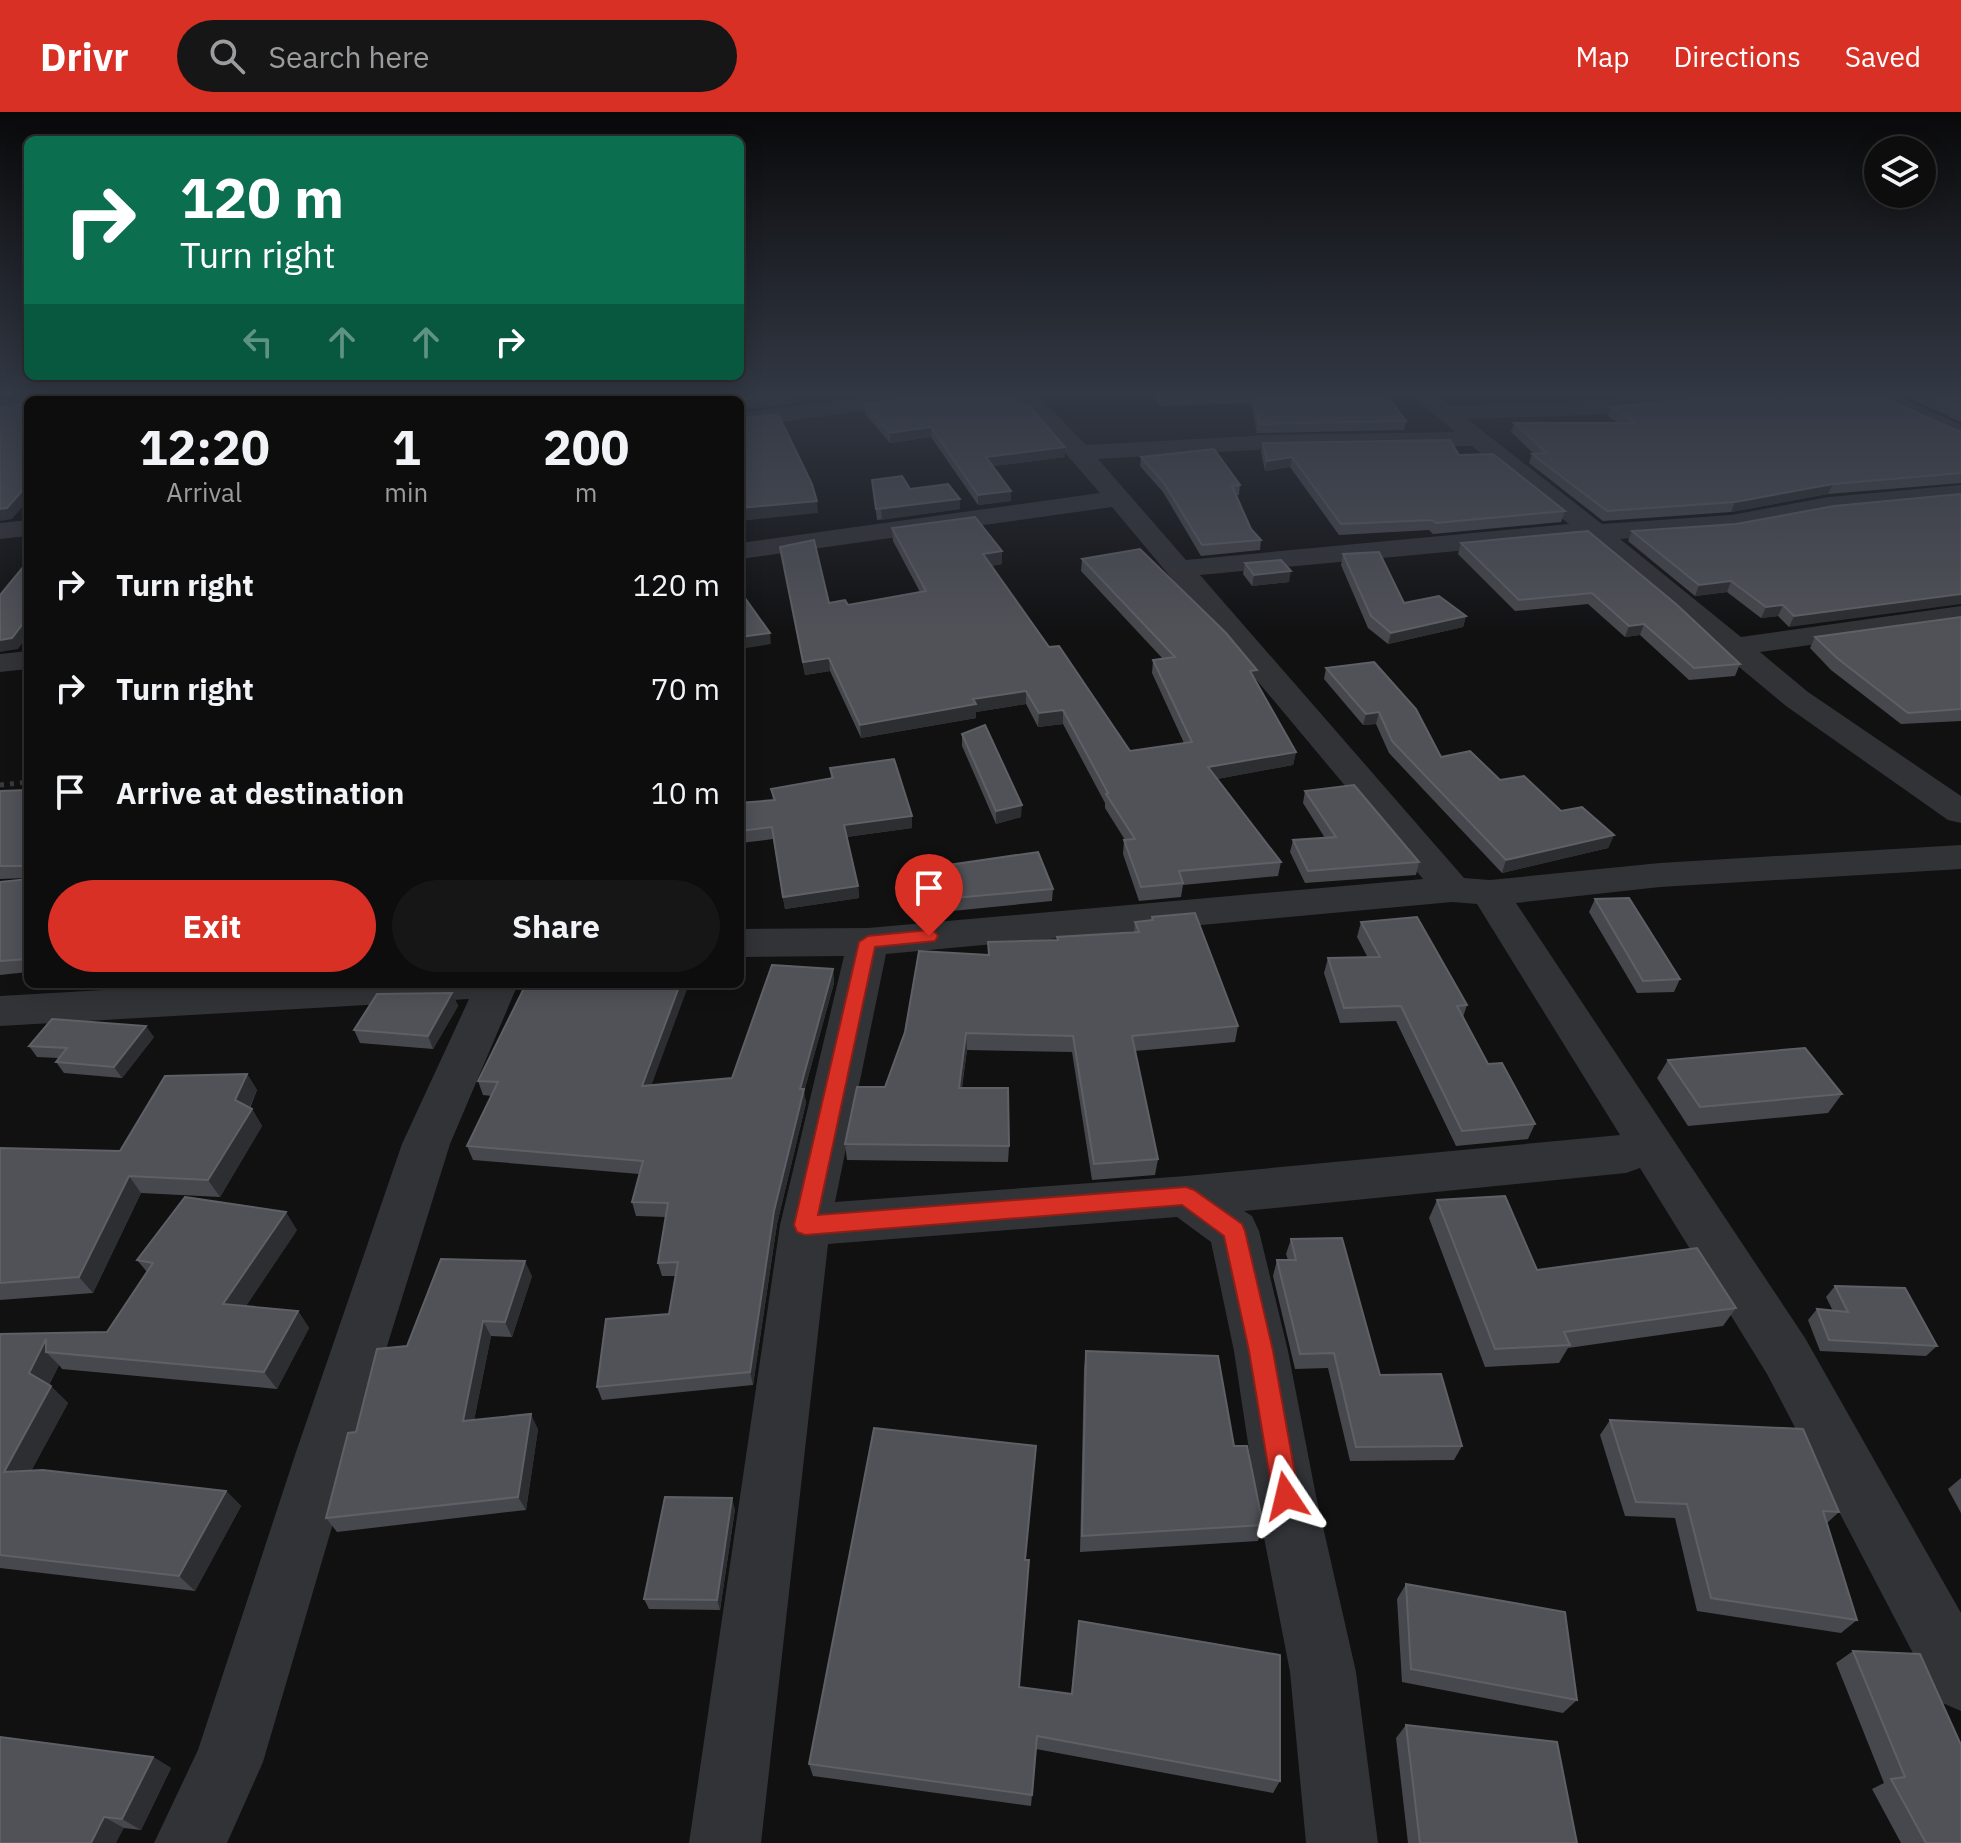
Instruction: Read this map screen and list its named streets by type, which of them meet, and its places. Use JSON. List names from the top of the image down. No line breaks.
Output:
{"page":{"header":"Drivr","search":"Search here","nav":["Map","Directions","Saved"],"turn":["120 m","Turn right"],"eta":["12:20","Arrival","1","min","200","m"],"list":[{"name":"Turn right","value":"120 m"},{"name":"Turn right","value":"70 m"},{"name":"Arrive at destination","value":"10 m"}],"buttons":["Exit","Share"]}}
